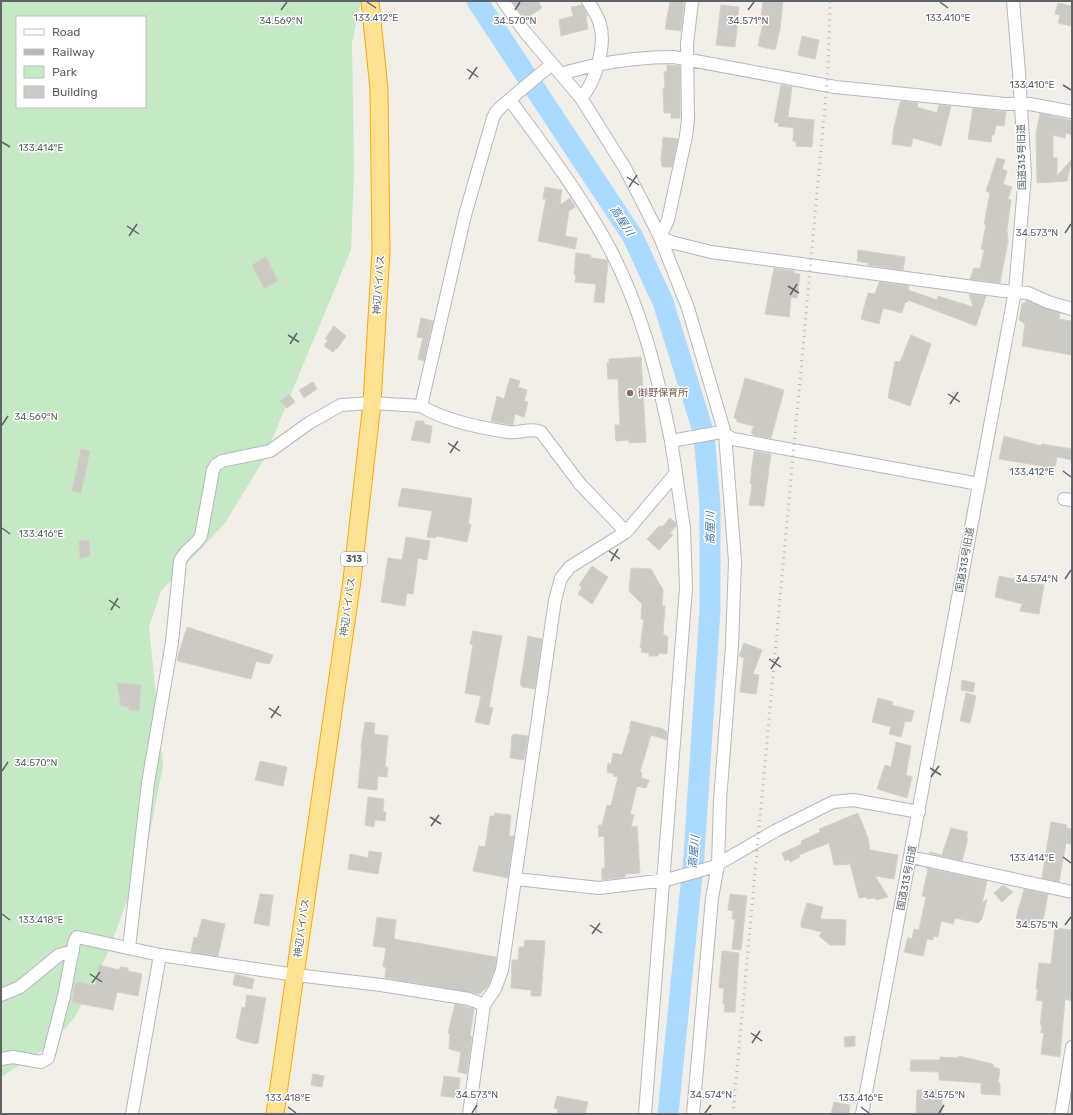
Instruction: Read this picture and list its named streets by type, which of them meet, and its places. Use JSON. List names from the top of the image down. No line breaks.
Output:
{"streets":{"highway":["神辺バイパス","313"],"street":["国道313号旧道"]},"water":["高屋川"],"places":["御野保育所"],"legend":["Road","Railway","Park","Building"],"coordinates":["133.410°E","133.412°E","34.569°N","34.570°N","34.571°N","133.414°E","34.573°N","133.416°E","34.574°N","133.418°E","34.575°N"]}
